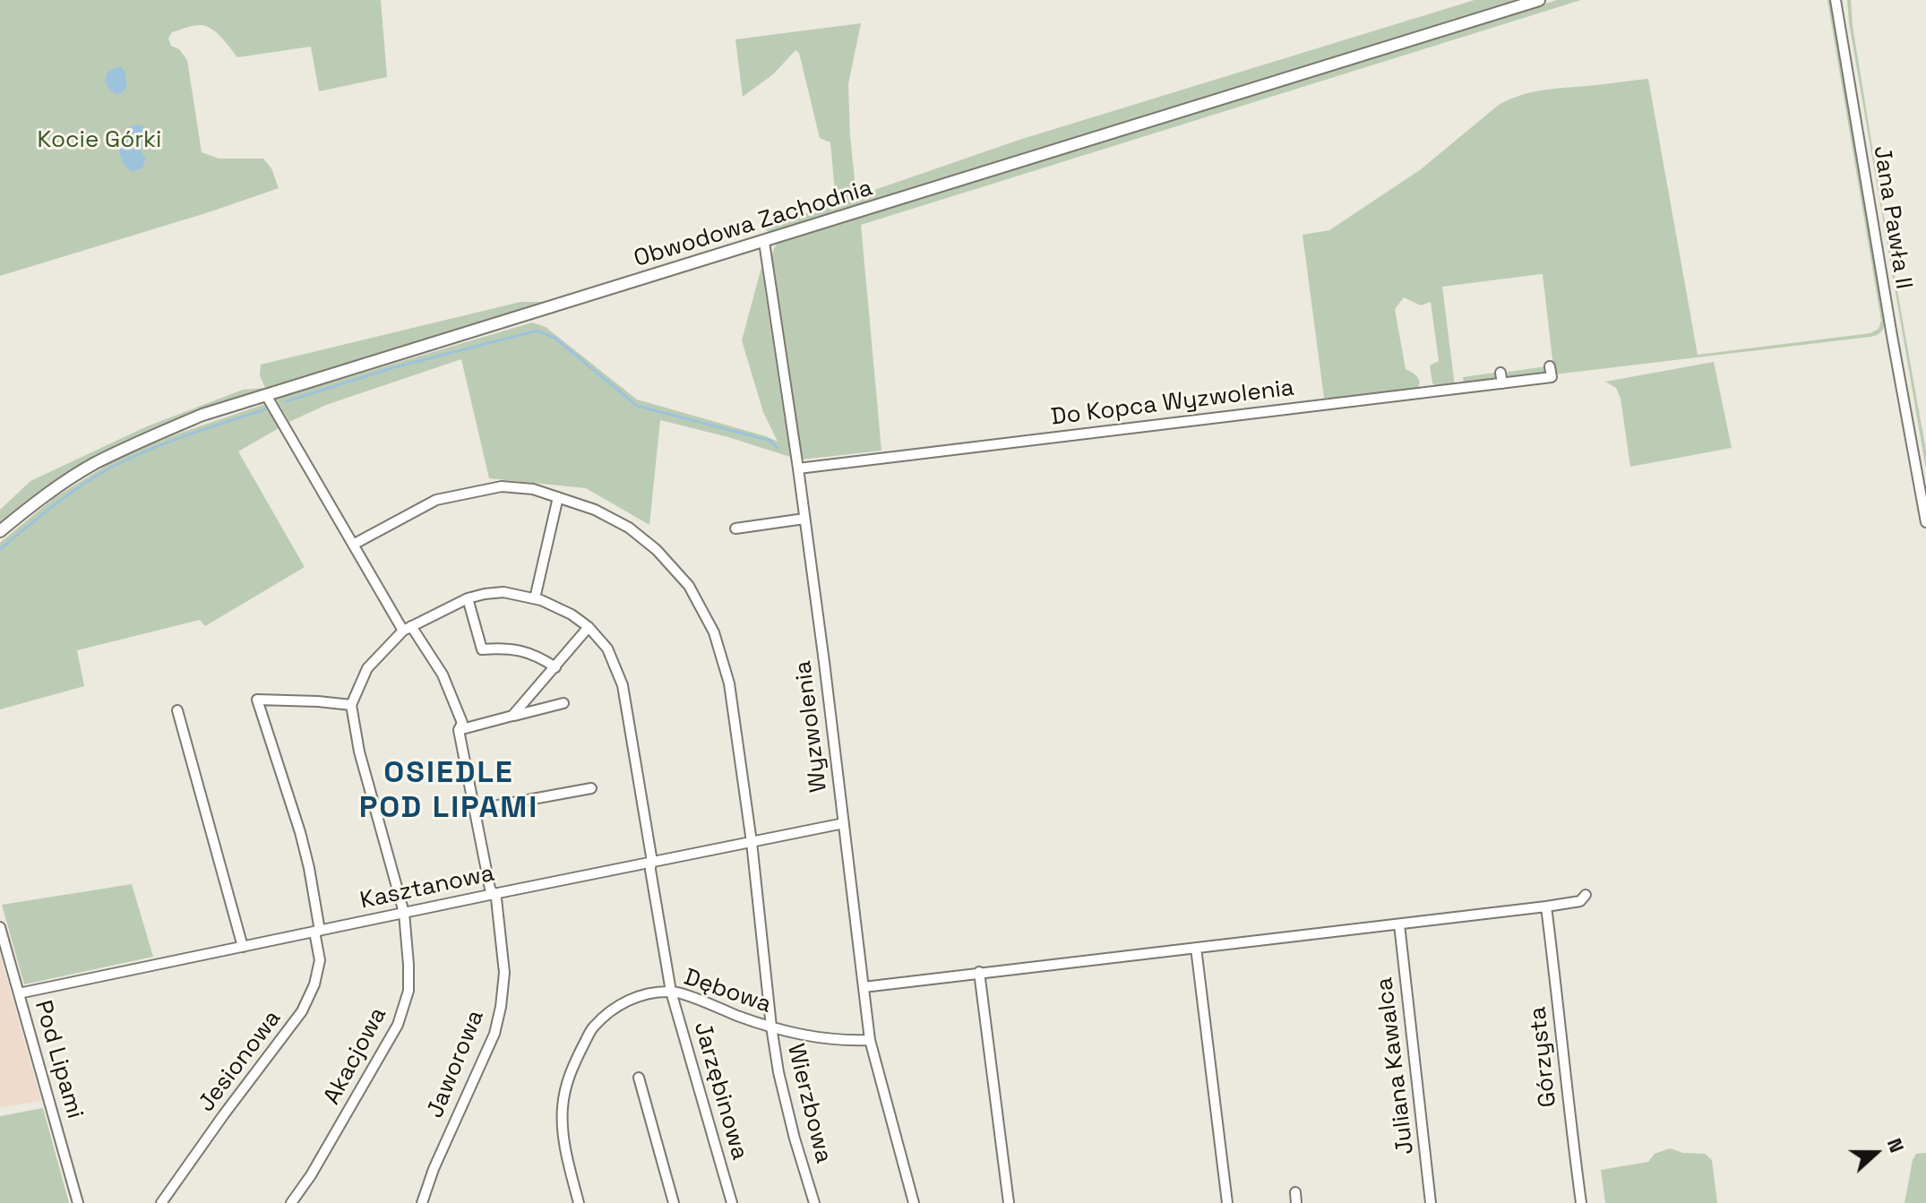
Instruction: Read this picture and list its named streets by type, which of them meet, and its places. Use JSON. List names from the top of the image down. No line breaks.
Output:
{"streets":{"main road":["Obwodowa Zachodnia"],"street":["Jana Pawła II","Do Kopca Wyzwolenia","Wyzwolenia","Kasztanowa","Dębowa","Akacjowa","Górzysta","Pod Lipami","Jesionowa","Jaworowa","Juliana Kawalca","Jarzębinowa","Wierzbowa"]},"crossings":[["Obwodowa Zachodnia","Wyzwolenia"],["Obwodowa Zachodnia","Jaworowa"],["Do Kopca Wyzwolenia","Wyzwolenia"],["Wyzwolenia","Kasztanowa"],["Wyzwolenia","Dębowa"],["Kasztanowa","Akacjowa"],["Kasztanowa","Pod Lipami"],["Kasztanowa","Jesionowa"],["Kasztanowa","Jaworowa"],["Kasztanowa","Jarzębinowa"],["Kasztanowa","Wierzbowa"],["Dębowa","Jarzębinowa"],["Dębowa","Wierzbowa"],["Akacjowa","Jesionowa"],["Jaworowa","Wierzbowa"]],"districts":["OSIEDLE POD LIPAMI"],"parks":["Kocie Górki"],"north":"right"}
